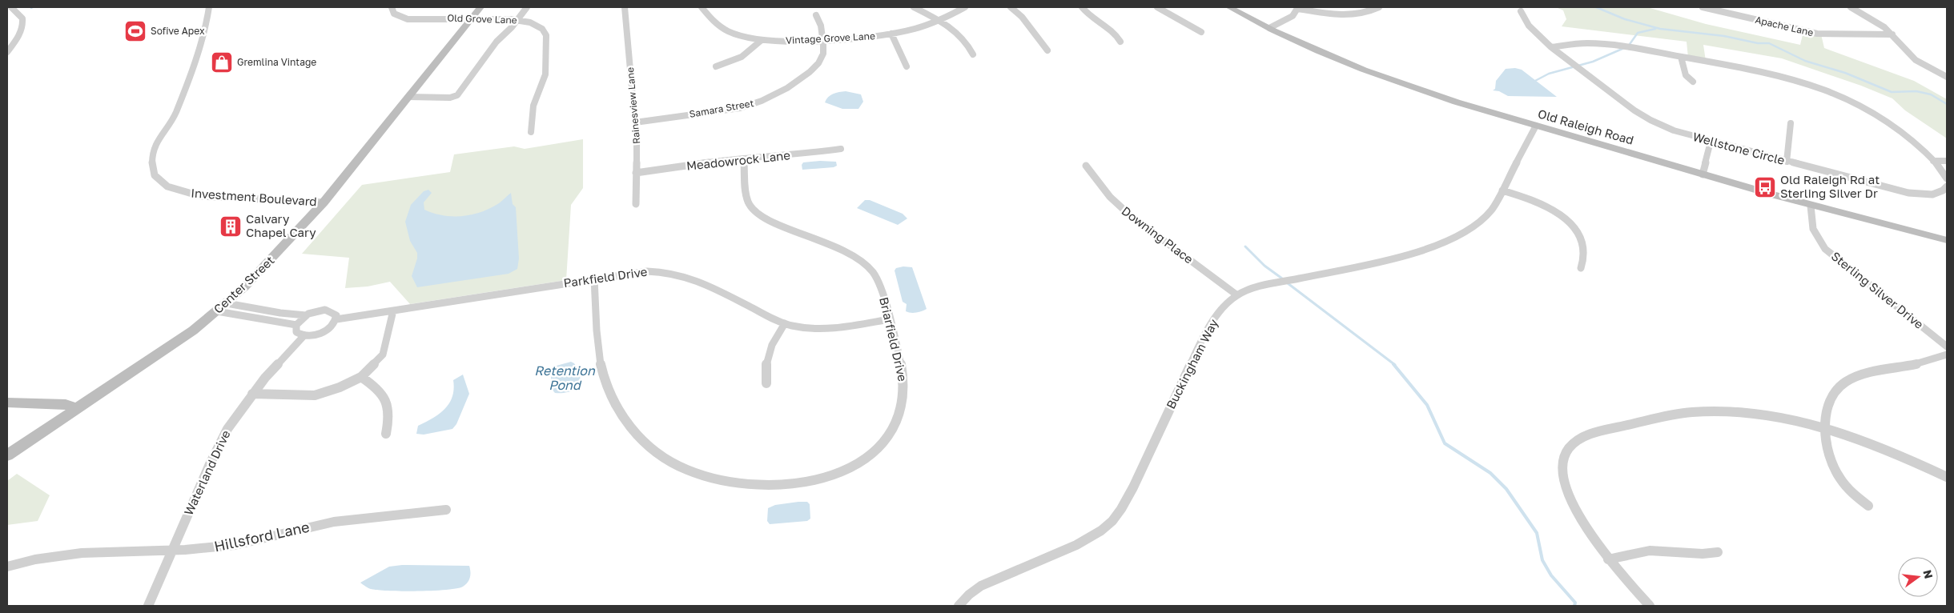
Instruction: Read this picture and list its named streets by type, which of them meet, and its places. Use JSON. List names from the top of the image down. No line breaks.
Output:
{"streets":{"main road":["Old Raleigh Road","Center Street"],"street":["Old Grove Lane","Apache Lane","Vintage Grove Lane","Rainesview Lane","Samara Street","Wellstone Circle","Meadowrock Lane","Investment Boulevard","Downing Place","Parkfield Drive","Sterling Silver Drive","Briarfield Drive","Buckingham Way","Waterland Drive","Hillsford Lane"]},"crossings":[["Old Grove Lane","Center Street"],["Vintage Grove Lane","Samara Street"],["Rainesview Lane","Samara Street"],["Rainesview Lane","Meadowrock Lane"],["Old Raleigh Road","Sterling Silver Drive"],["Old Raleigh Road","Buckingham Way"],["Meadowrock Lane","Briarfield Drive"],["Investment Boulevard","Center Street"],["Downing Place","Buckingham Way"],["Parkfield Drive","Briarfield Drive"],["Waterland Drive","Hillsford Lane"]],"water":["Retention Pond"],"places":{"sports":["Sofive Apex"],"shop":["Gremlina Vintage"],"bus stop":["Old Raleigh Rd at Sterling Silver Dr"],"building":["Calvary Chapel Cary"]},"north":"right"}
